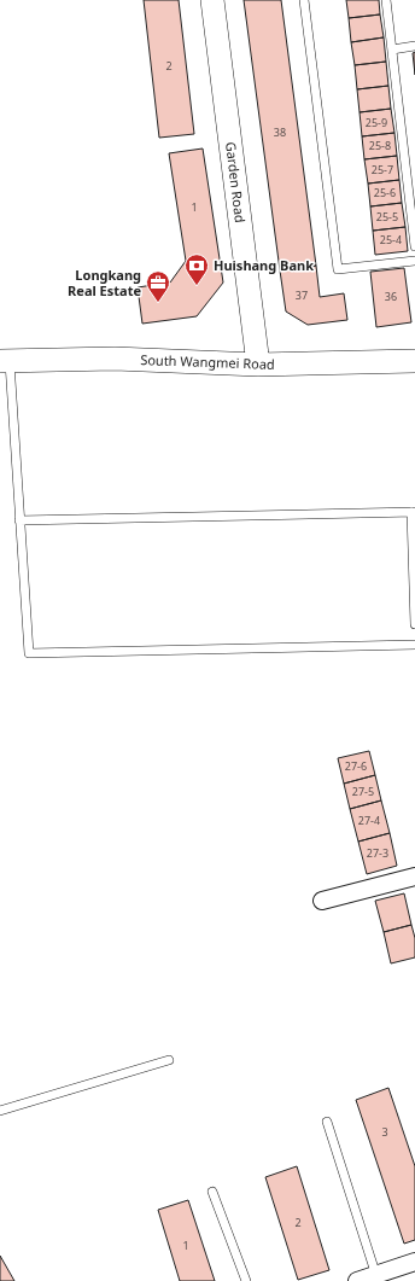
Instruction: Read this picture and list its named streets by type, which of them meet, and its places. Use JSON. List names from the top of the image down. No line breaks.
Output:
{"streets":{"main road":["Garden Road","South Wangmei Road"]},"crossings":[["Garden Road","South Wangmei Road"]],"places":{"bank":["Huishang Bank"],"office":["Longkang Real Estate"]},"house_numbers":["2","25-9","38","25-8","25-7","25-6","1","25-5","25-4","37","36","27-6","27-5","27-4","27-3","3","2","1"]}
